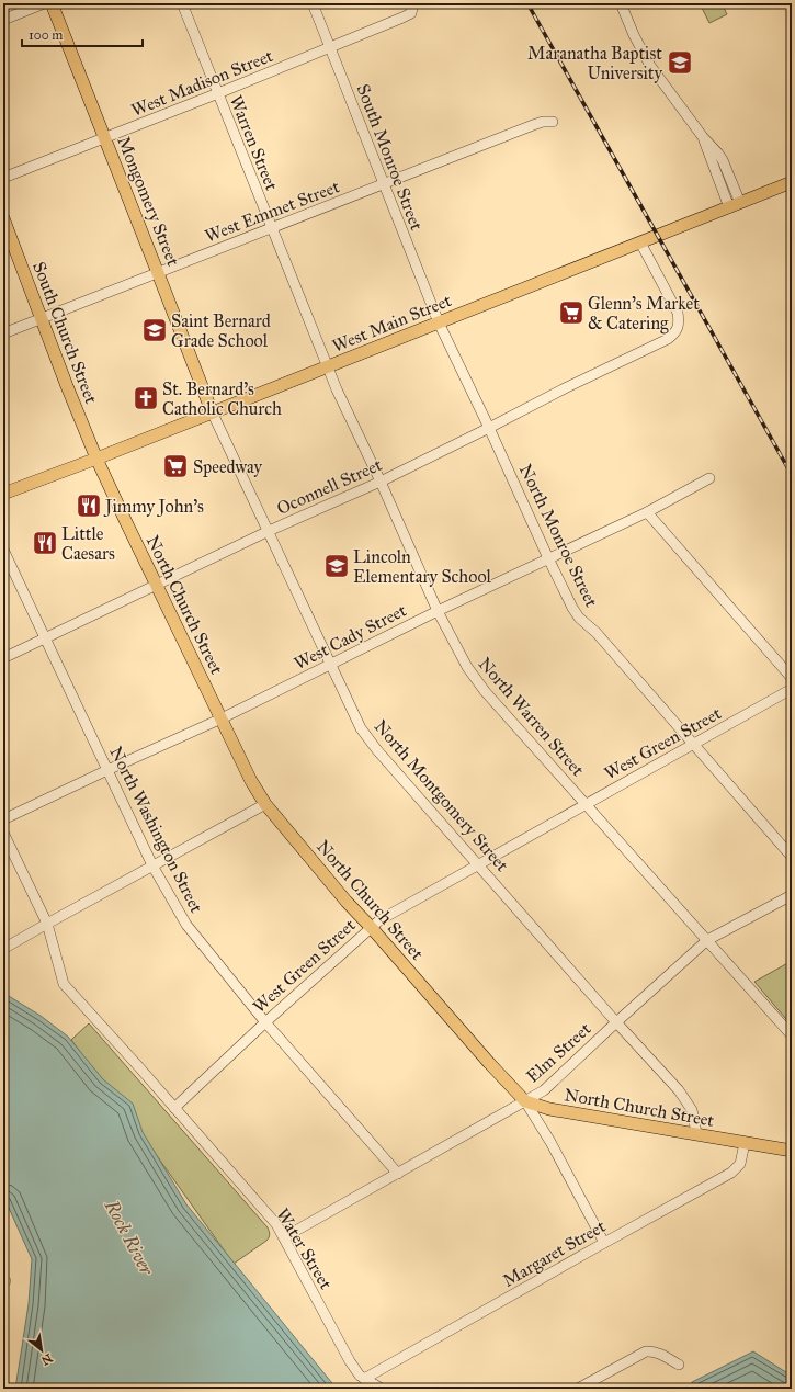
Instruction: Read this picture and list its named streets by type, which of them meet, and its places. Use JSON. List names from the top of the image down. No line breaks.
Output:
{"streets":{"main road":["Mongomery Street","West Main Street","South Church Street","North Church Street"],"street":["West Madison Street","Warren Street","South Monroe Street","West Emmet Street","Oconnell Street","North Monroe Street","West Cady Street","North Warren Street","West Green Street","North Montgomery Street","North Washington Street","Elm Street","Water Street","Margaret Street"]},"crossings":[["West Madison Street","Warren Street"],["West Madison Street","South Monroe Street"],["West Madison Street","Mongomery Street"],["Warren Street","West Emmet Street"],["Warren Street","West Main Street"],["Warren Street","North Warren Street"],["South Monroe Street","West Emmet Street"],["South Monroe Street","West Main Street"],["South Monroe Street","North Monroe Street"],["Mongomery Street","West Emmet Street"],["Mongomery Street","West Main Street"],["Mongomery Street","North Montgomery Street"],["West Emmet Street","South Church Street"],["West Main Street","South Church Street"],["West Main Street","Oconnell Street"],["West Main Street","North Monroe Street"],["West Main Street","North Church Street"],["West Main Street","North Warren Street"],["West Main Street","North Montgomery Street"],["South Church Street","North Church Street"],["Oconnell Street","North Monroe Street"],["Oconnell Street","North Church Street"],["Oconnell Street","North Warren Street"],["Oconnell Street","North Montgomery Street"],["Oconnell Street","North Washington Street"],["North Monroe Street","West Cady Street"],["North Monroe Street","West Green Street"],["North Church Street","West Cady Street"],["North Church Street","West Green Street"],["North Church Street","North Montgomery Street"],["North Church Street","Elm Street"],["North Church Street","Margaret Street"],["West Cady Street","North Warren Street"],["West Cady Street","North Montgomery Street"],["West Cady Street","North Washington Street"],["North Warren Street","West Green Street"],["North Warren Street","Elm Street"],["West Green Street","North Montgomery Street"],["West Green Street","North Washington Street"],["West Green Street","Water Street"],["North Montgomery Street","Elm Street"],["North Washington Street","Elm Street"],["Elm Street","Water Street"],["Water Street","Margaret Street"]],"water":["Rock River"],"places":{"school or university":["Maranatha Baptist University","Saint Bernard Grade School","Lincoln Elementary School"],"supermarket":["Glenn's Market & Catering","Speedway"],"church":["St. Bernard's Catholic Church"],"restaurant":["Jimmy John's","Little Caesars"]},"scale_bar":"100 m","north":"bottom right"}
